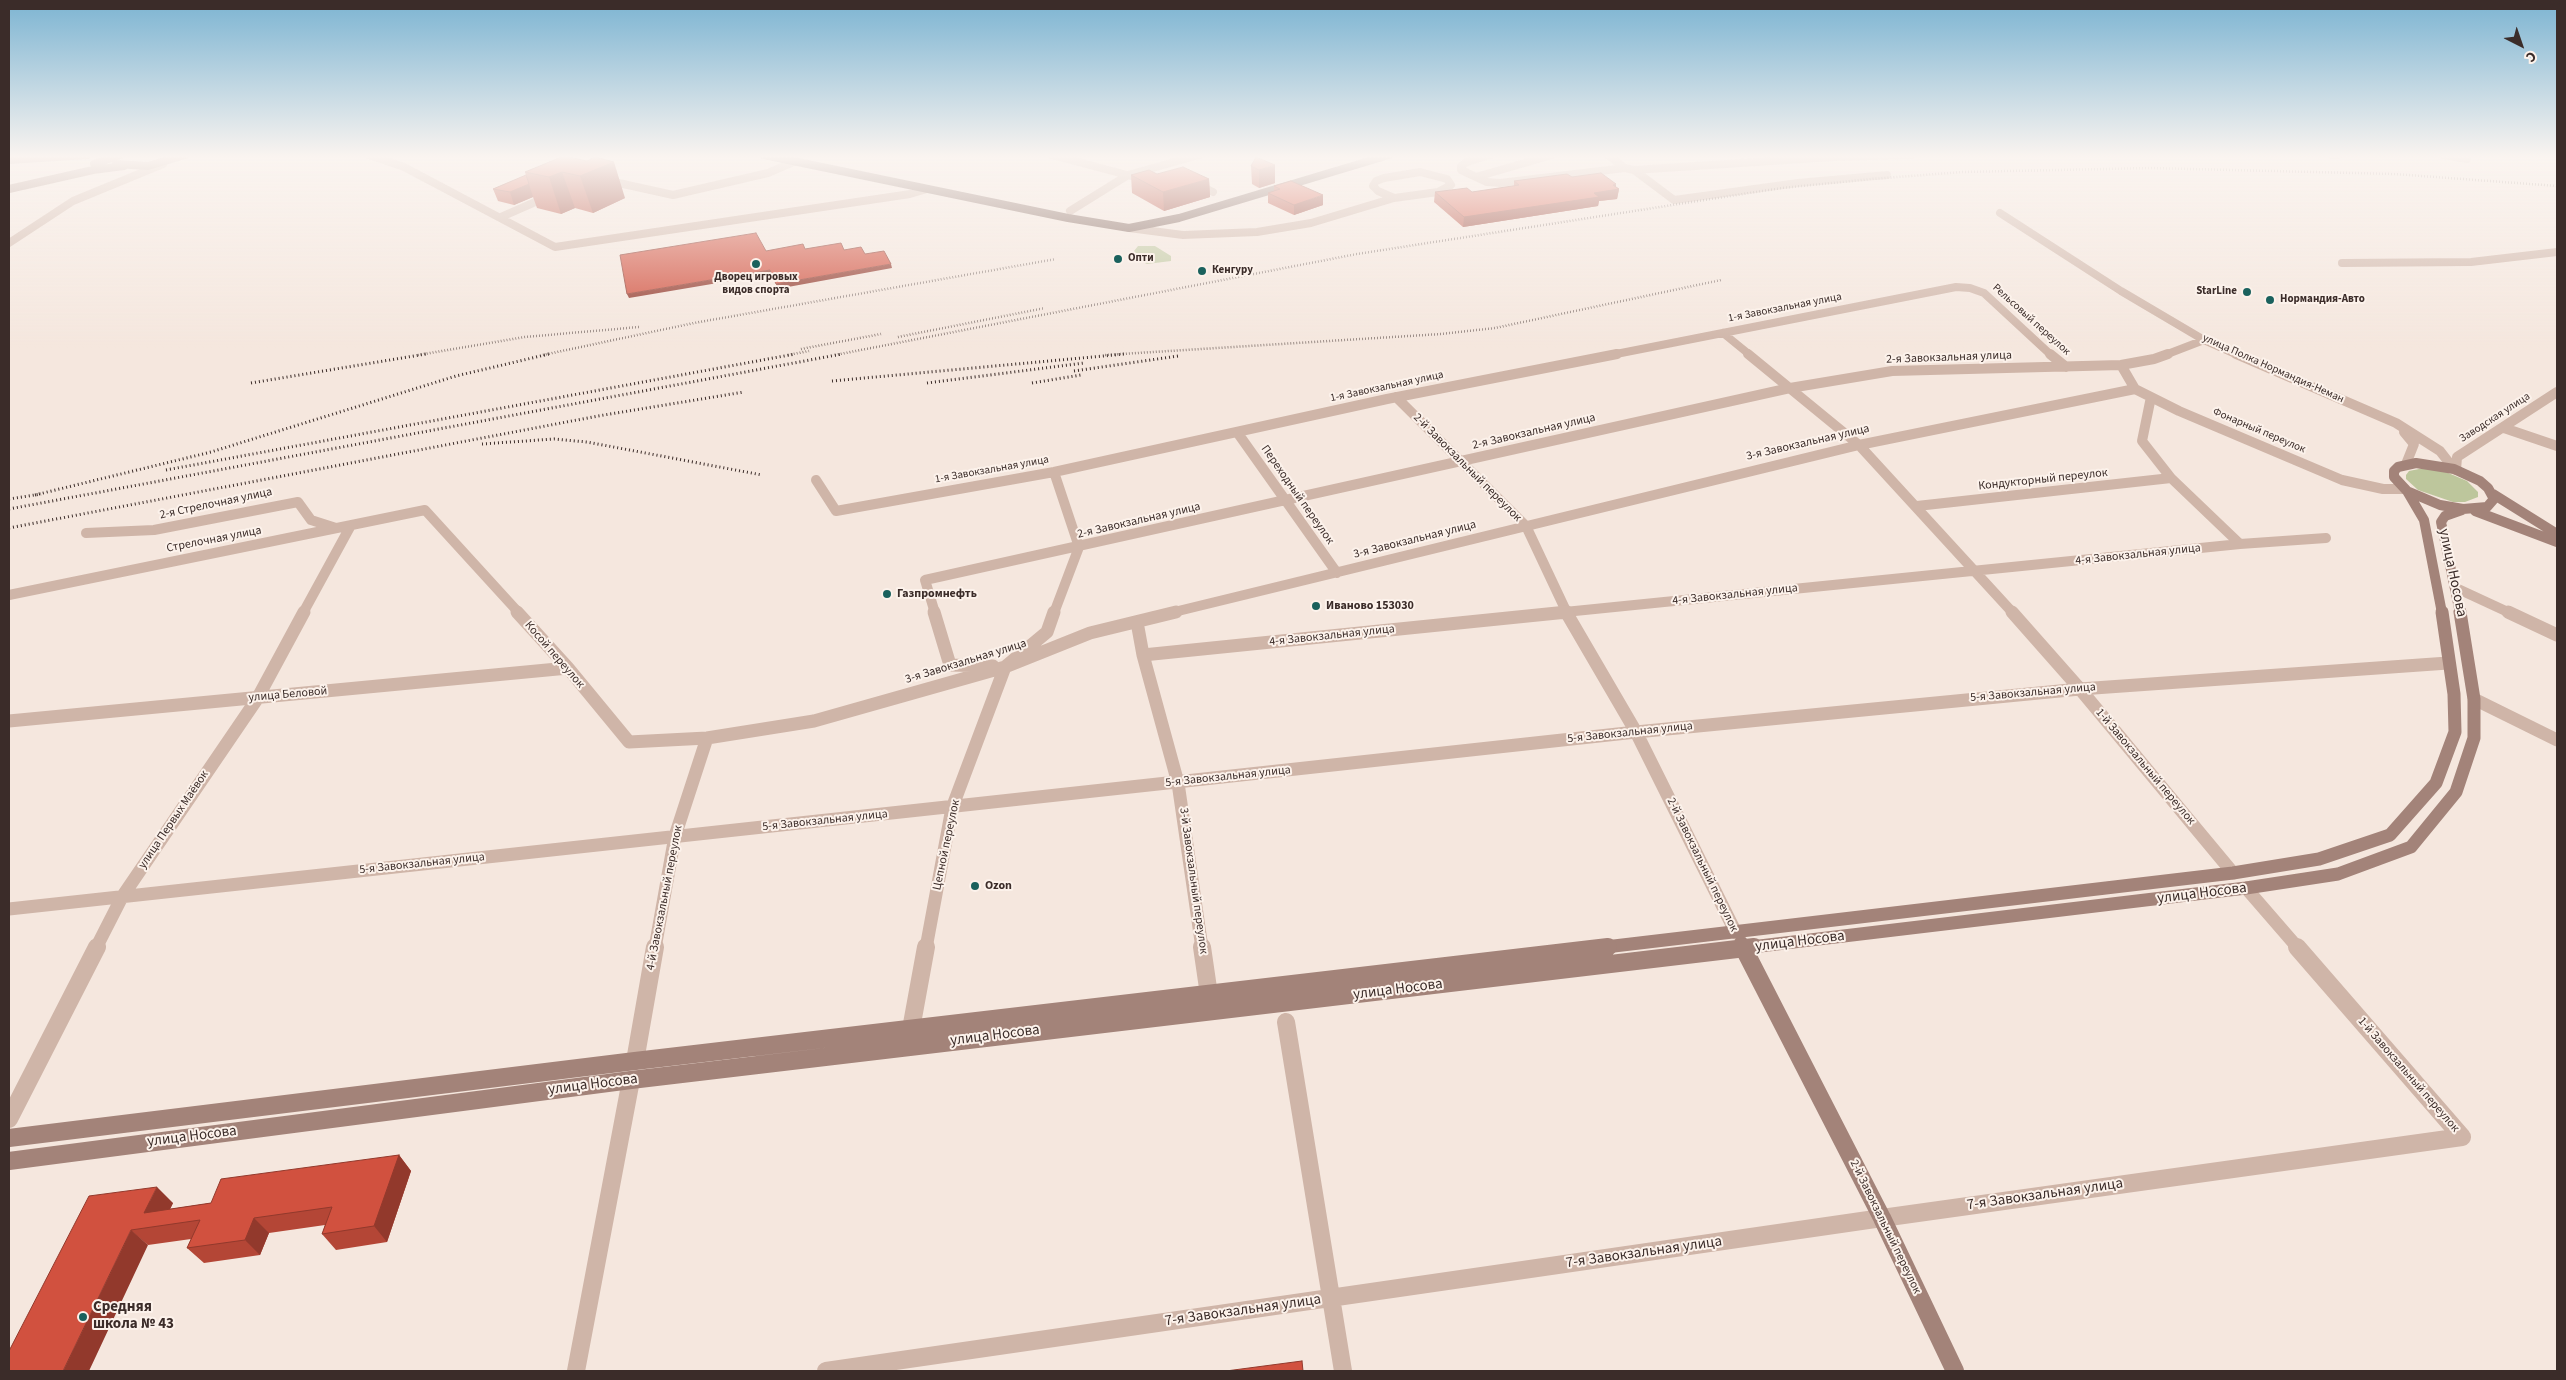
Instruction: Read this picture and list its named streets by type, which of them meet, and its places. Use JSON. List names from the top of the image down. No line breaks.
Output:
{"streets":{"main road":["2-й Завокзальный переулок","улица Носова","1-й Завокзальный переулок"],"street":["1-я Завокзальная улица","Рельсовый переулок","2-я Завокзальная улица","улица Полка Нормандия-Неман","Заводская улица","Фонарный переулок","3-я Завокзальная улица","Кондукторный переулок","Переходный переулок","2-я Стрелочная улица","Стрелочная улица","4-я Завокзальная улица","Косой переулок","5-я Завокзальная улица","улица Беловой","улица Первых Маёвок","Цепной переулок","3-й Завокзальный переулок","4-й Завокзальный переулок","7-я Завокзальная улица"]},"crossings":[["1-я Завокзальная улица","Рельсовый переулок"],["1-я Завокзальная улица","2-й Завокзальный переулок"],["1-я Завокзальная улица","Переходный переулок"],["1-я Завокзальная улица","1-й Завокзальный переулок"],["Рельсовый переулок","2-я Завокзальная улица"],["2-я Завокзальная улица","улица Полка Нормандия-Неман"],["2-я Завокзальная улица","3-я Завокзальная улица"],["2-я Завокзальная улица","2-й Завокзальный переулок"],["2-я Завокзальная улица","Переходный переулок"],["2-я Завокзальная улица","1-й Завокзальный переулок"],["2-я Завокзальная улица","Цепной переулок"],["улица Полка Нормандия-Неман","Заводская улица"],["улица Полка Нормандия-Неман","улица Носова"],["Фонарный переулок","3-я Завокзальная улица"],["Фонарный переулок","улица Носова"],["3-я Завокзальная улица","2-й Завокзальный переулок"],["3-я Завокзальная улица","Переходный переулок"],["3-я Завокзальная улица","Косой переулок"],["3-я Завокзальная улица","1-й Завокзальный переулок"],["3-я Завокзальная улица","Цепной переулок"],["3-я Завокзальная улица","3-й Завокзальный переулок"],["3-я Завокзальная улица","4-й Завокзальный переулок"],["2-й Завокзальный переулок","4-я Завокзальная улица"],["2-й Завокзальный переулок","улица Носова"],["2-й Завокзальный переулок","5-я Завокзальная улица"],["2-й Завокзальный переулок","7-я Завокзальная улица"],["Кондукторный переулок","1-й Завокзальный переулок"],["2-я Стрелочная улица","Стрелочная улица"],["2-я Стрелочная улица","улица Первых Маёвок"],["Стрелочная улица","Косой переулок"],["Стрелочная улица","улица Первых Маёвок"],["4-я Завокзальная улица","1-й Завокзальный переулок"],["4-я Завокзальная улица","3-й Завокзальный переулок"],["улица Носова","5-я Завокзальная улица"],["улица Носова","1-й Завокзальный переулок"],["улица Носова","Цепной переулок"],["улица Носова","3-й Завокзальный переулок"],["улица Носова","4-й Завокзальный переулок"],["Косой переулок","улица Беловой"],["Косой переулок","4-й Завокзальный переулок"],["5-я Завокзальная улица","1-й Завокзальный переулок"],["5-я Завокзальная улица","улица Первых Маёвок"],["5-я Завокзальная улица","Цепной переулок"],["5-я Завокзальная улица","3-й Завокзальный переулок"],["5-я Завокзальная улица","4-й Завокзальный переулок"],["улица Беловой","улица Первых Маёвок"],["1-й Завокзальный переулок","7-я Завокзальная улица"]],"places":["Опти","Дворец игровых видов спорта","Кенгуру","StarLine","Нормандия-Авто","Газпромнефть","Иваново 153030","Ozon","Средняя школа № 43"],"north":"bottom right"}
